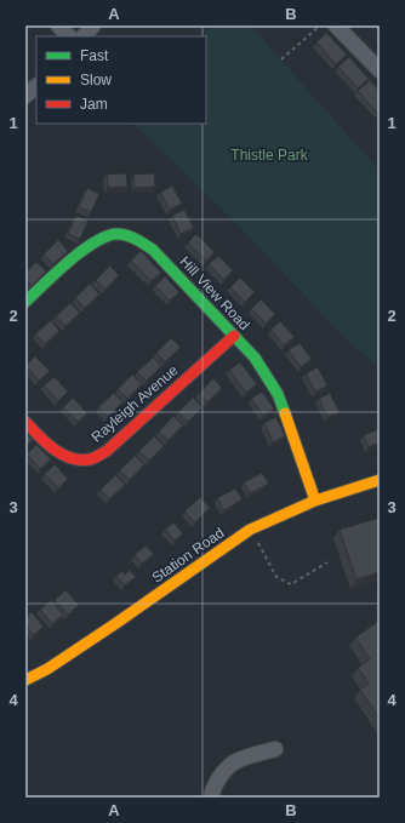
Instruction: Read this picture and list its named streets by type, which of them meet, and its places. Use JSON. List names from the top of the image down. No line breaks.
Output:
{"streets":{"street":["Hill View Road","Rayleigh Avenue","Station Road"]},"crossings":[["Hill View Road","Rayleigh Avenue"],["Hill View Road","Station Road"]],"parks":["Thistle Park"],"legend":["Fast","Slow","Jam"],"grid":{"columns":["A","B"],"rows":["1","2","3","4"]}}
